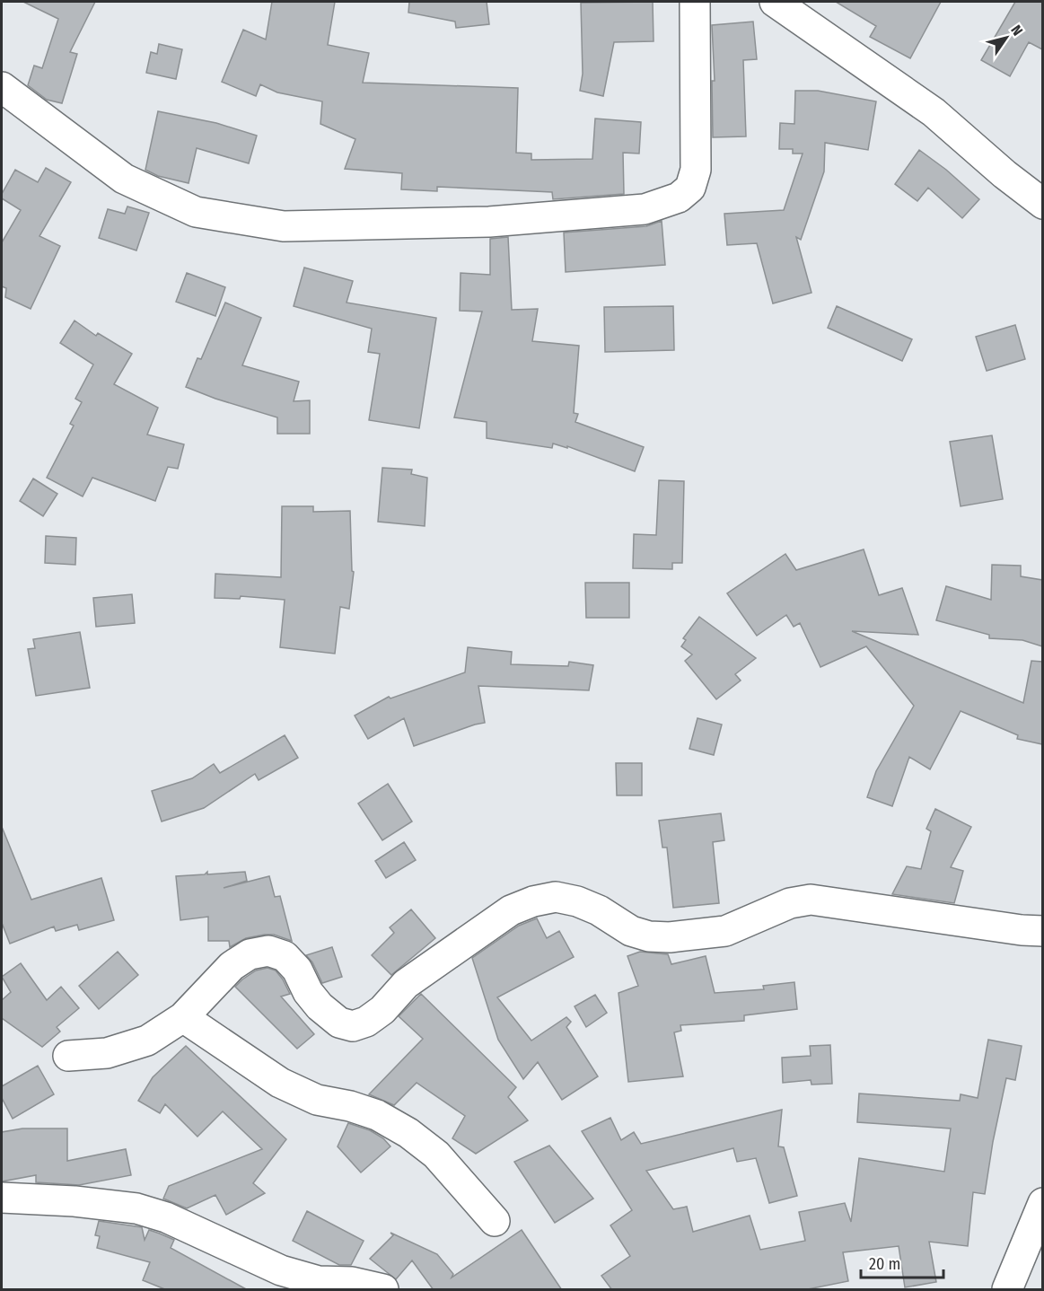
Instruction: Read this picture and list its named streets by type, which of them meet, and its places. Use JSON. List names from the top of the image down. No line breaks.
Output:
{"scale_bar":"20 m","north":"top right"}
